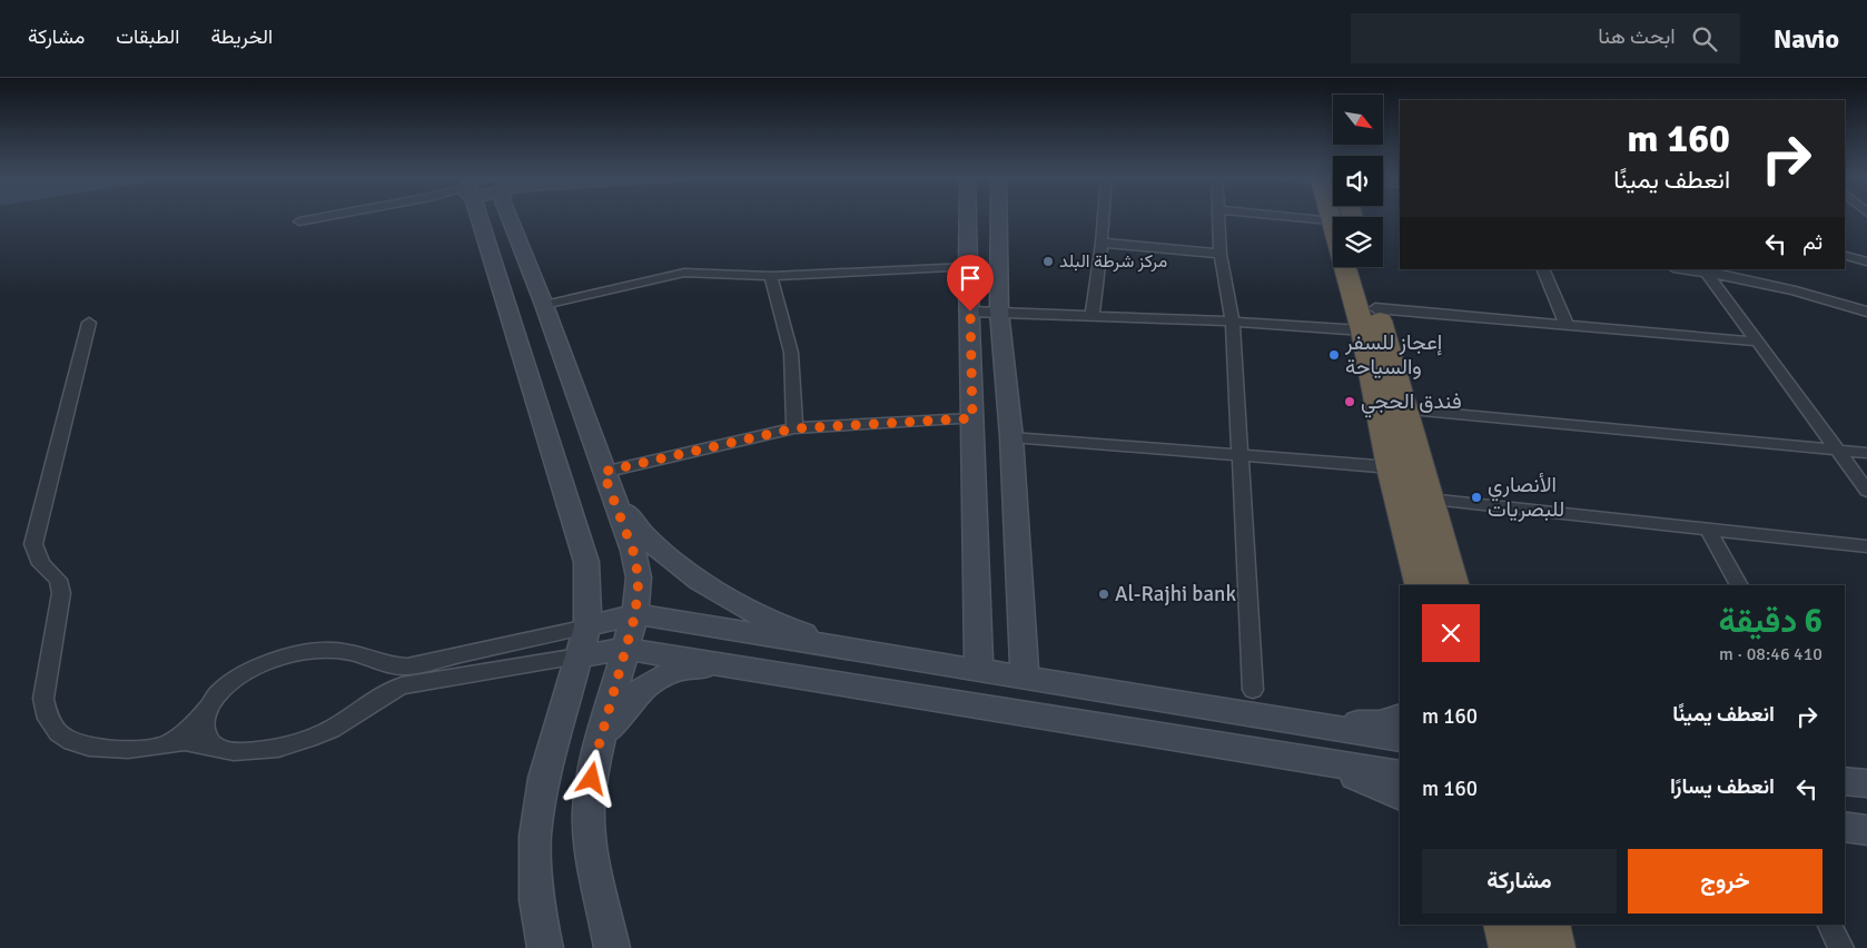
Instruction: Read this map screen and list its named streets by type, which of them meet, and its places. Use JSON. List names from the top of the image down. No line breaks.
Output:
{"places":["مركز شرطة البلد","إعجاز للسفر والسياحة","فندق الحجي","الأنصاري للبصريات","Al-Rajhi bank"],"north":"bottom right","page":{"header":"Navio","search":"ابحث هنا","nav":["الخريطة","الطبقات","مشاركة"],"turn":["160 m","انعطف يمينًا"],"then":"ثم","heading":["6 دقيقة","410 m · 08:46"],"list":[{"name":"انعطف يمينًا","value":"160 m"},{"name":"انعطف يسارًا","value":"160 m"}],"buttons":["خروج","مشاركة"]}}
